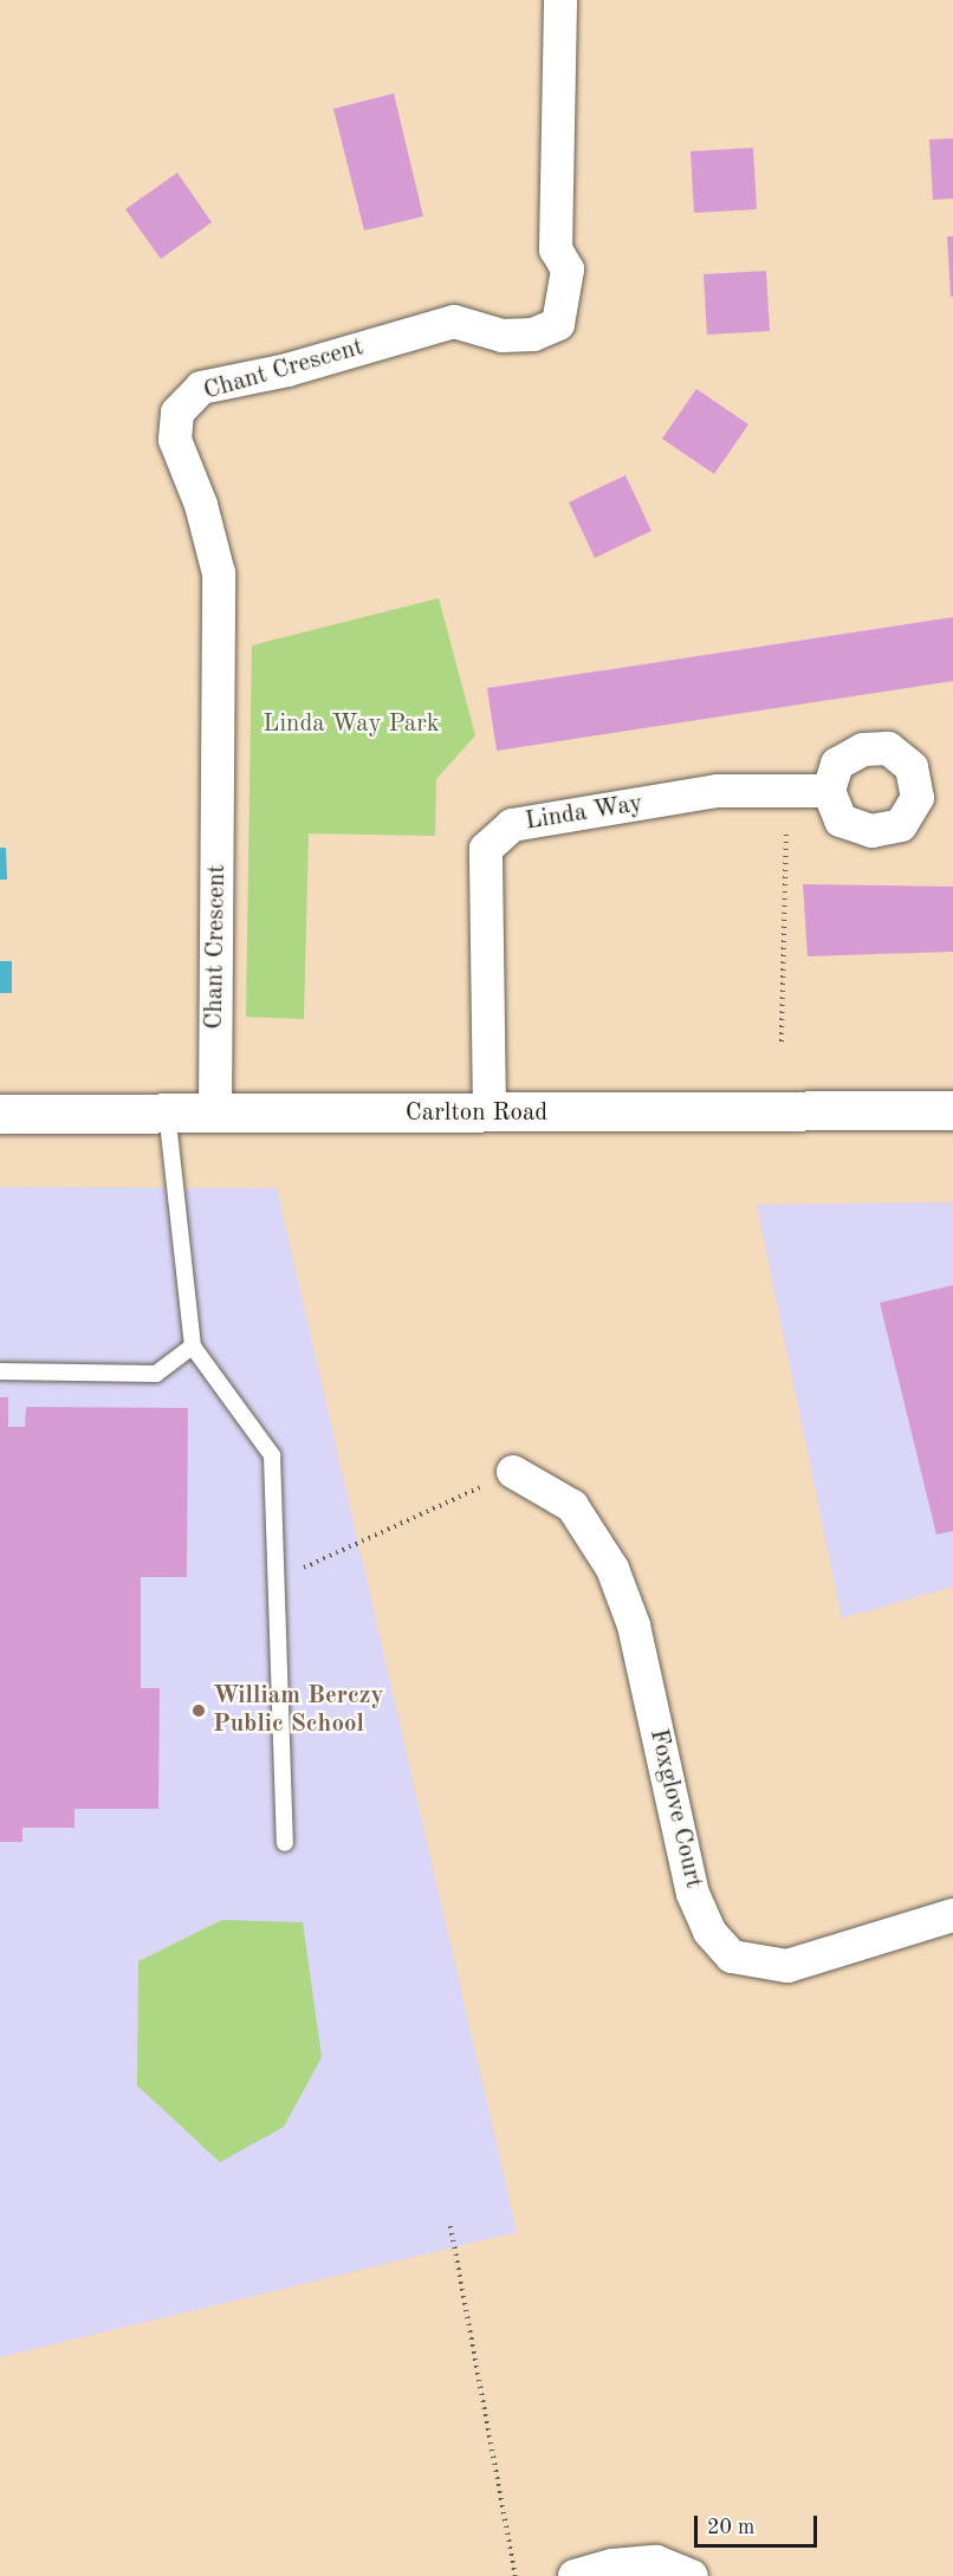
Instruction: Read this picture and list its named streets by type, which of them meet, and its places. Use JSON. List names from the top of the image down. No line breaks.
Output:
{"streets":{"main road":["Carlton Road"],"street":["Chant Crescent","Linda Way","Foxglove Court"]},"crossings":[["Chant Crescent","Carlton Road"],["Linda Way","Carlton Road"]],"parks":["Linda Way Park"],"places":["William Berczy Public School"],"scale_bar":"20 m"}
